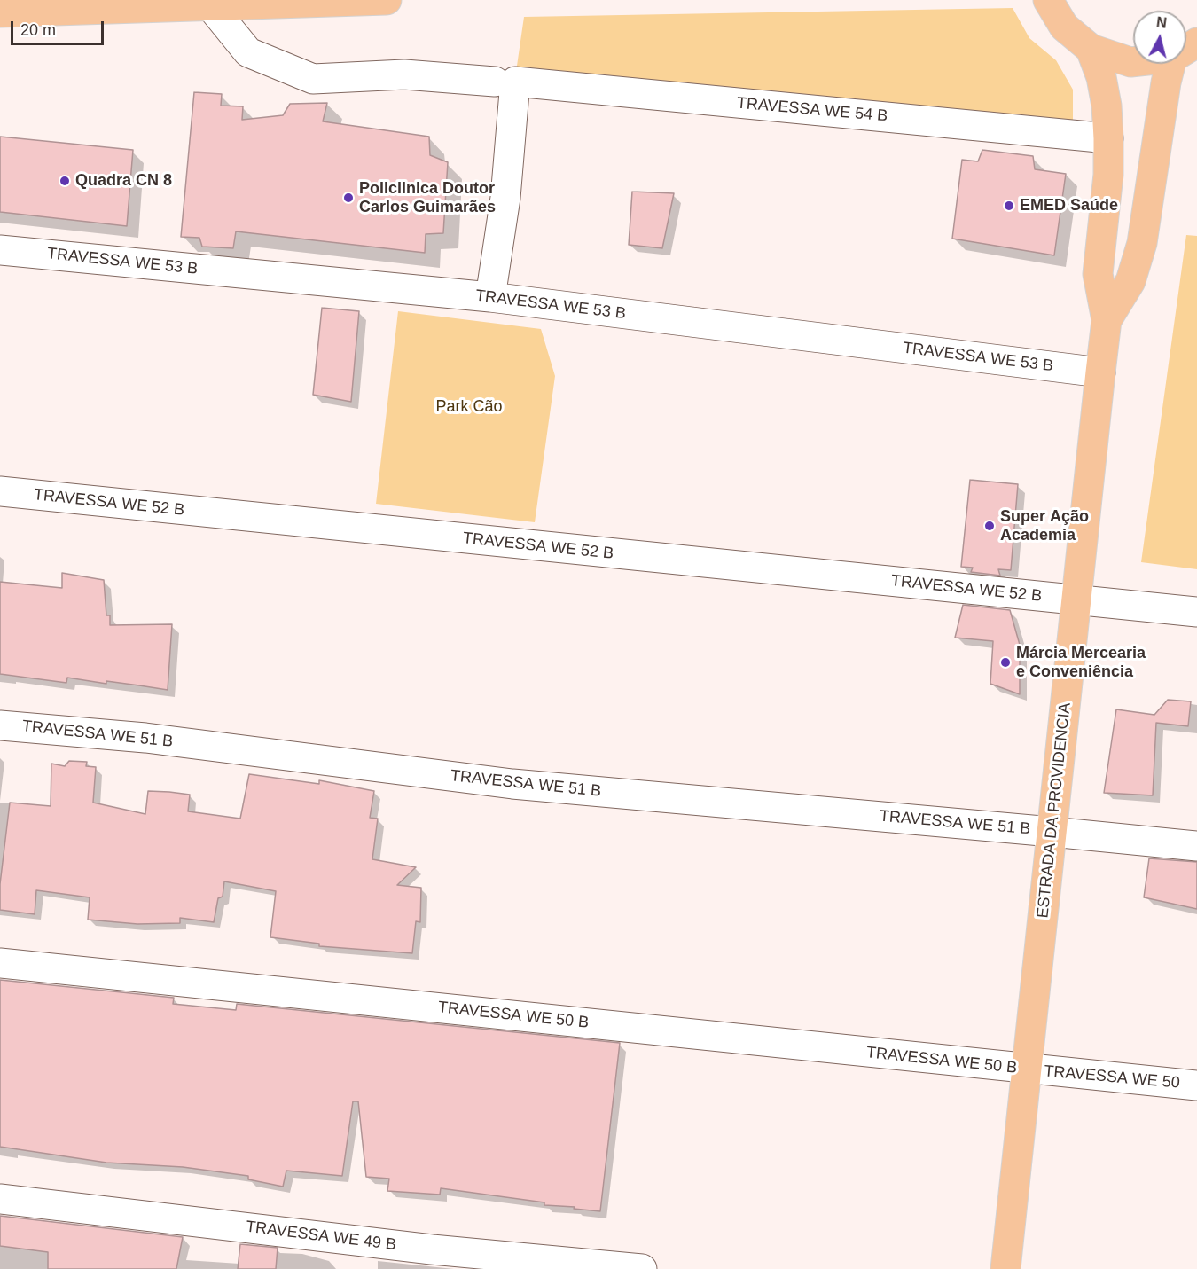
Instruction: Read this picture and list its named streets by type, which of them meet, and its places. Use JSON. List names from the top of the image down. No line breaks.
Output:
{"streets":{"main road":["ESTRADA DA PROVIDENCIA"],"street":["TRAVESSA WE 54 B","TRAVESSA WE 53 B","TRAVESSA WE 52 B","TRAVESSA WE 51 B","TRAVESSA WE 50 B","TRAVESSA WE 50","TRAVESSA WE 49 B"]},"crossings":[["TRAVESSA WE 54 B","ESTRADA DA PROVIDENCIA"],["TRAVESSA WE 53 B","ESTRADA DA PROVIDENCIA"],["TRAVESSA WE 52 B","ESTRADA DA PROVIDENCIA"],["TRAVESSA WE 51 B","ESTRADA DA PROVIDENCIA"],["ESTRADA DA PROVIDENCIA","TRAVESSA WE 50 B"],["ESTRADA DA PROVIDENCIA","TRAVESSA WE 50"],["TRAVESSA WE 50 B","TRAVESSA WE 50"]],"parks":["Park Cão"],"places":["Quadra CN 8","Policlinica Doutor Carlos Guimarães","EMED Saúde","Super Ação Academia","Márcia Mercearia e Conveniência"],"scale_bar":"20 m","north":"top"}
